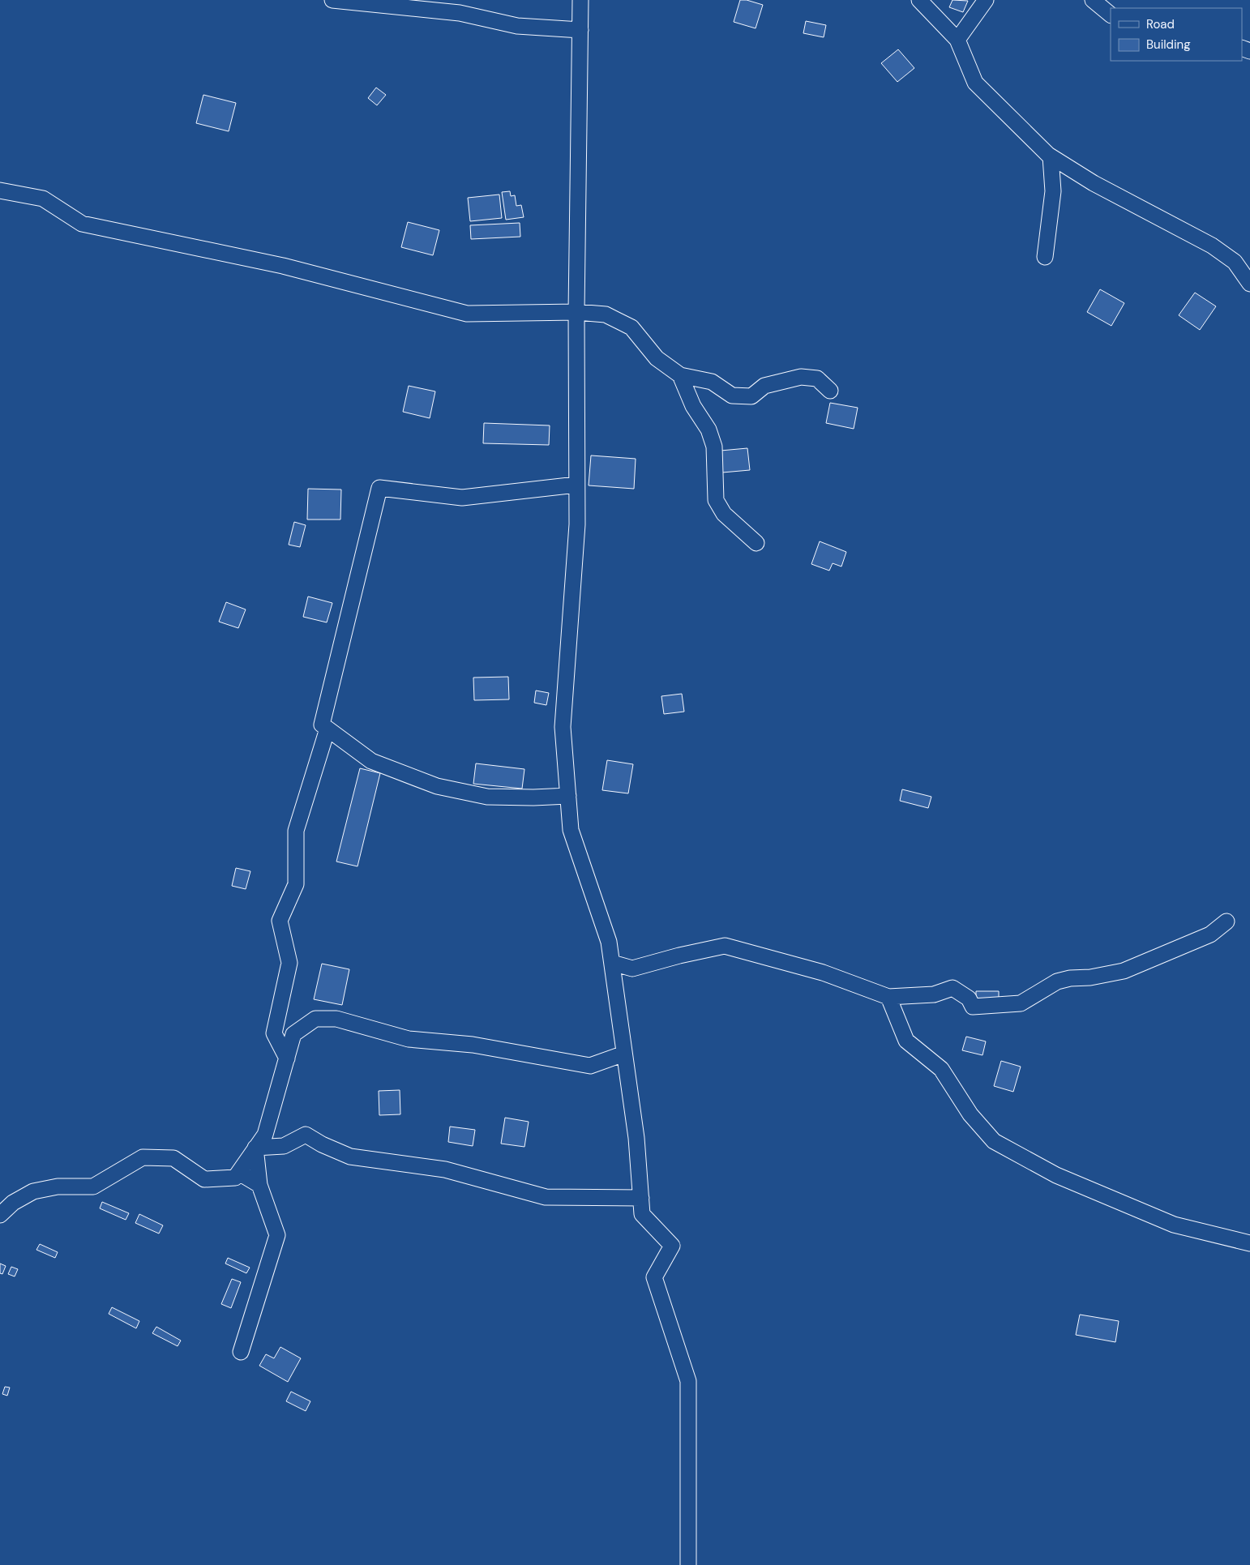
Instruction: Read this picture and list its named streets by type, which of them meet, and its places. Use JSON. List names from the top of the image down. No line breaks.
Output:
{"legend":["Road","Building"]}
